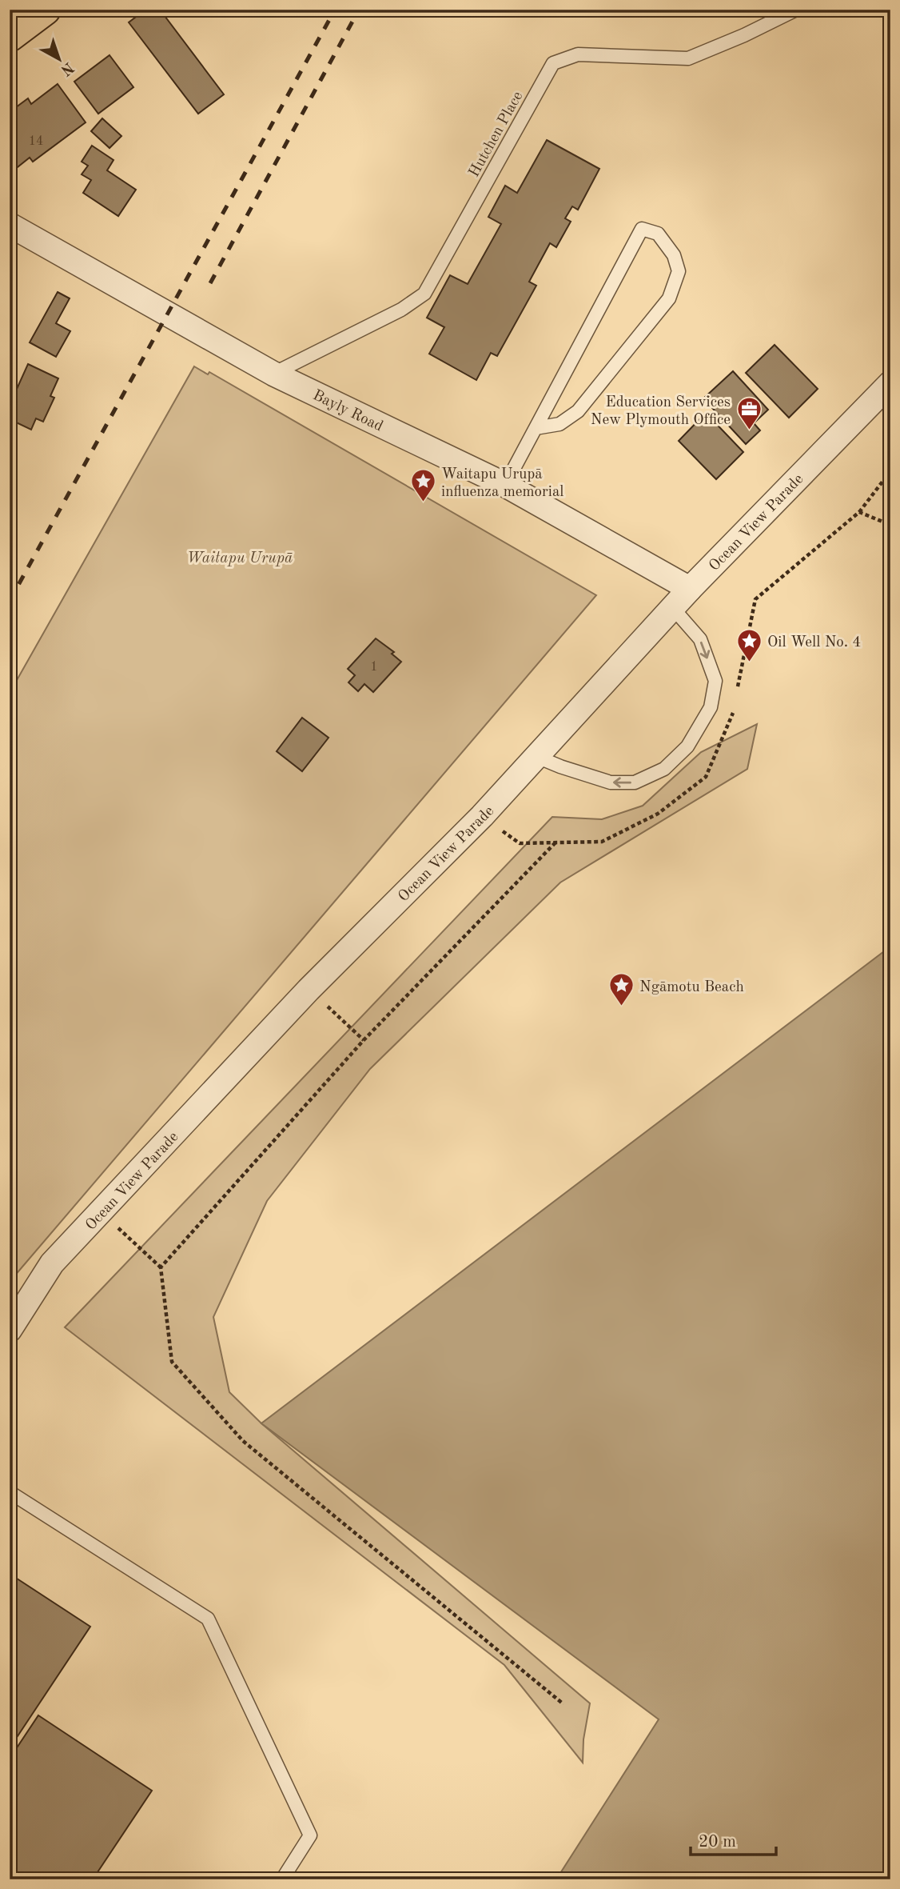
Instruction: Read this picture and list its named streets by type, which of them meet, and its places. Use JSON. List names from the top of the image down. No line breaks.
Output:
{"streets":{"street":["Bayly Road","Ocean View Parade"],"lane":["Hutchen Place"]},"crossings":[["Hutchen Place","Bayly Road"],["Bayly Road","Ocean View Parade"]],"parks":["Waitapu Urupā"],"places":{"office":["Education Services New Plymouth Office"],"place":["Waitapu Urupā influenza memorial","Oil Well No. 4","Ngāmotu Beach"]},"house_numbers":["14","1"],"scale_bar":"20 m","north":"bottom right"}
